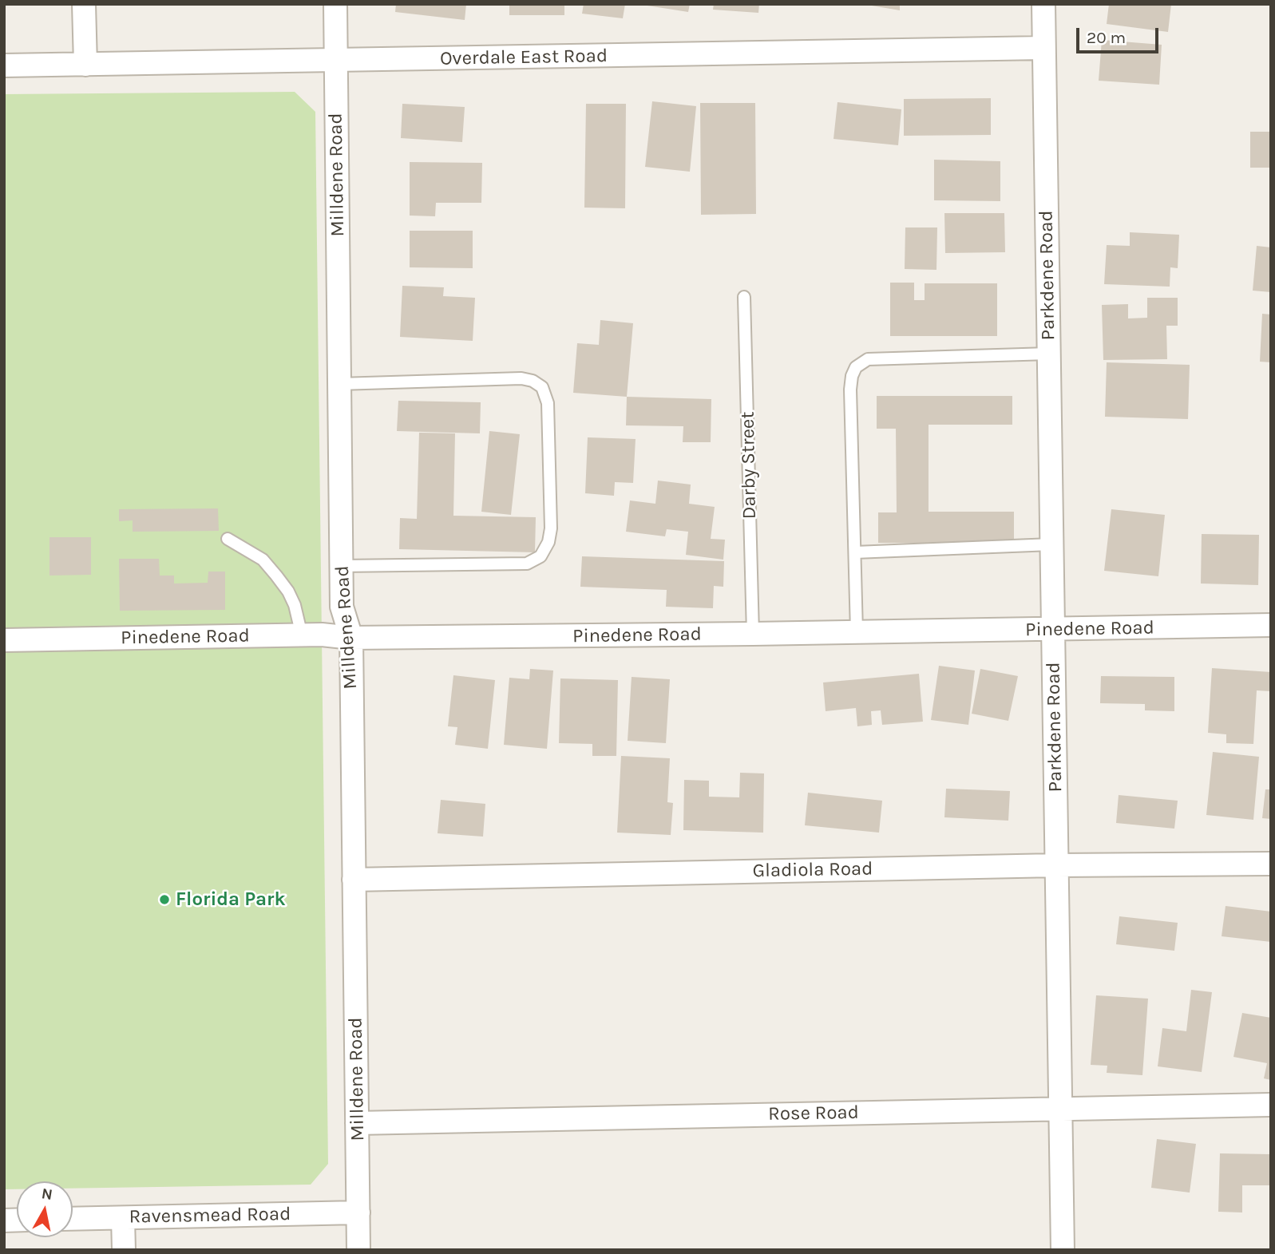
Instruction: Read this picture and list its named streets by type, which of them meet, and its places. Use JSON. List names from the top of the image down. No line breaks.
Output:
{"streets":{"street":["Overdale East Road","Milldene Road","Parkdene Road","Pinedene Road","Gladiola Road","Rose Road","Ravensmead Road"],"lane":["Darby Street"]},"crossings":[["Overdale East Road","Milldene Road"],["Overdale East Road","Parkdene Road"],["Milldene Road","Pinedene Road"],["Milldene Road","Gladiola Road"],["Milldene Road","Rose Road"],["Milldene Road","Ravensmead Road"],["Parkdene Road","Pinedene Road"],["Parkdene Road","Gladiola Road"],["Parkdene Road","Rose Road"],["Darby Street","Pinedene Road"]],"places":["Florida Park"],"scale_bar":"20 m","north":"top"}
